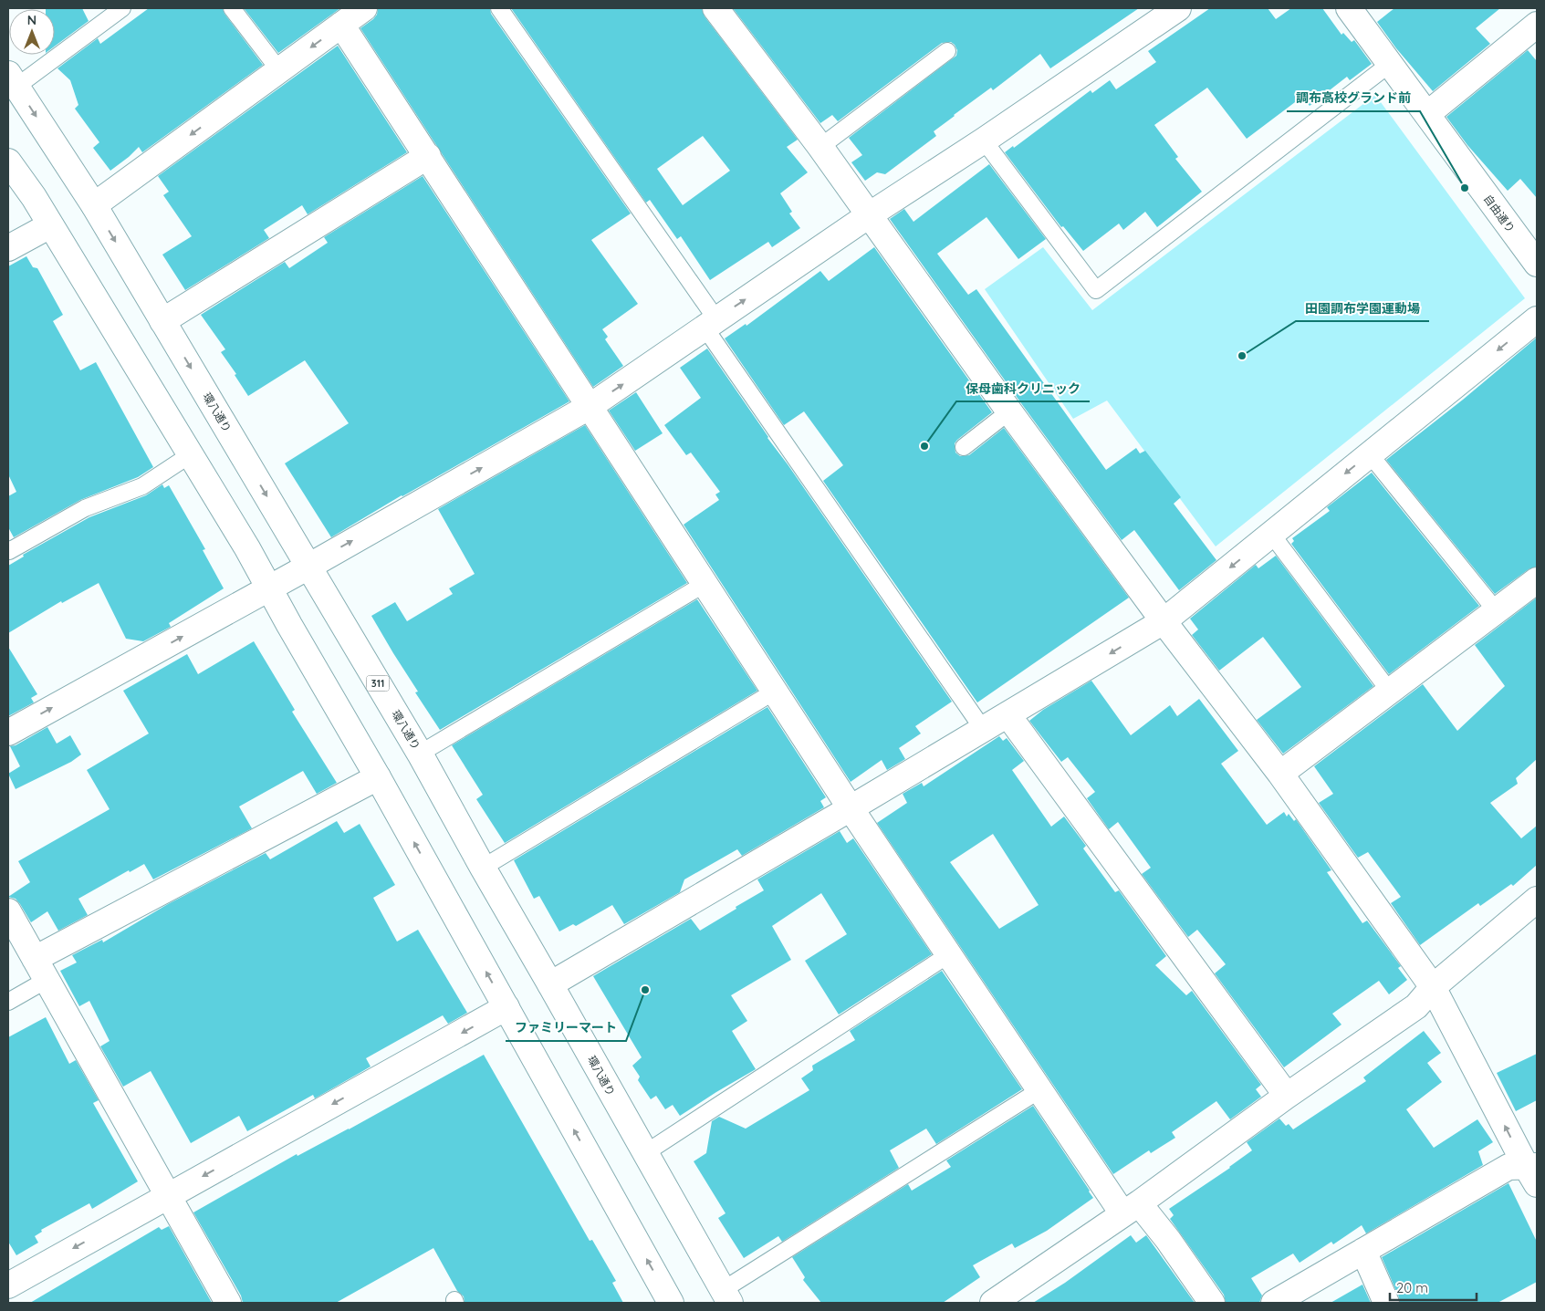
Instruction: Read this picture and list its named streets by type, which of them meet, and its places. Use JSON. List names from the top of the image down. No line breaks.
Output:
{"streets":{"street":["自由通り","環八通り","311"]},"places":["調布高校グランド前","田園調布学園運動場","保母歯科クリニック","ファミリーマート"],"scale_bar":"20 m","north":"top"}
